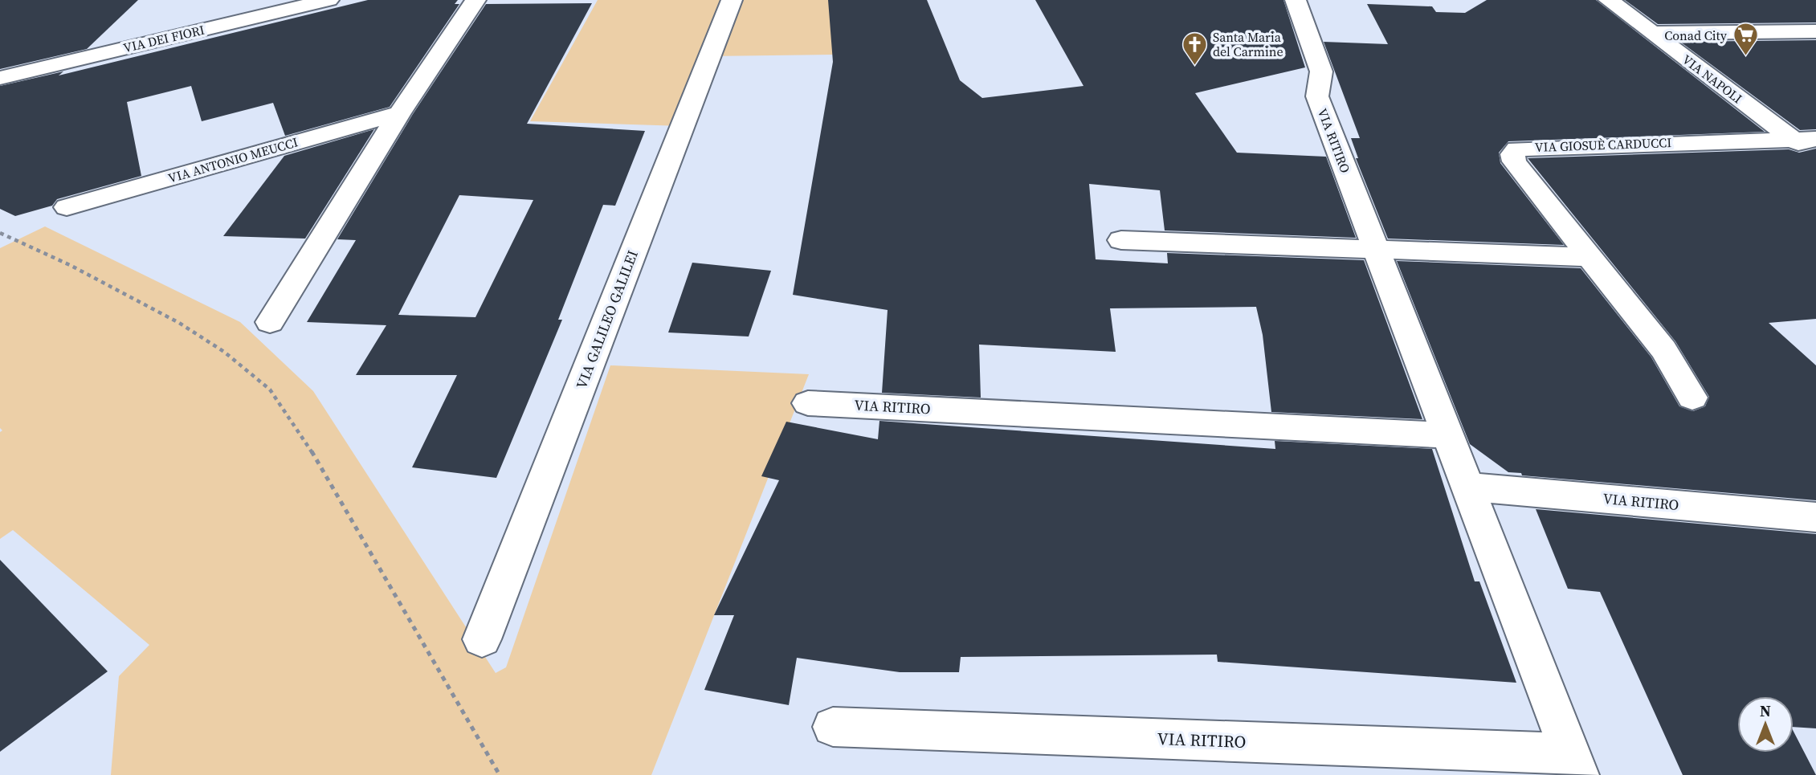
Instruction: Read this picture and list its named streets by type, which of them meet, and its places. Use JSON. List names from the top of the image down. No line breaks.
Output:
{"streets":{"street":["VIA DEI FIORI","VIA NAPOLI","VIA RITIRO","VIA GIOSUÈ CARDUCCI","VIA ANTONIO MEUCCI","VIA GALILEO GALILEI"]},"crossings":[["VIA NAPOLI","VIA GIOSUÈ CARDUCCI"]],"places":{"supermarket":["Conad City"],"church":["Santa Maria del Carmine"]},"north":"top"}
